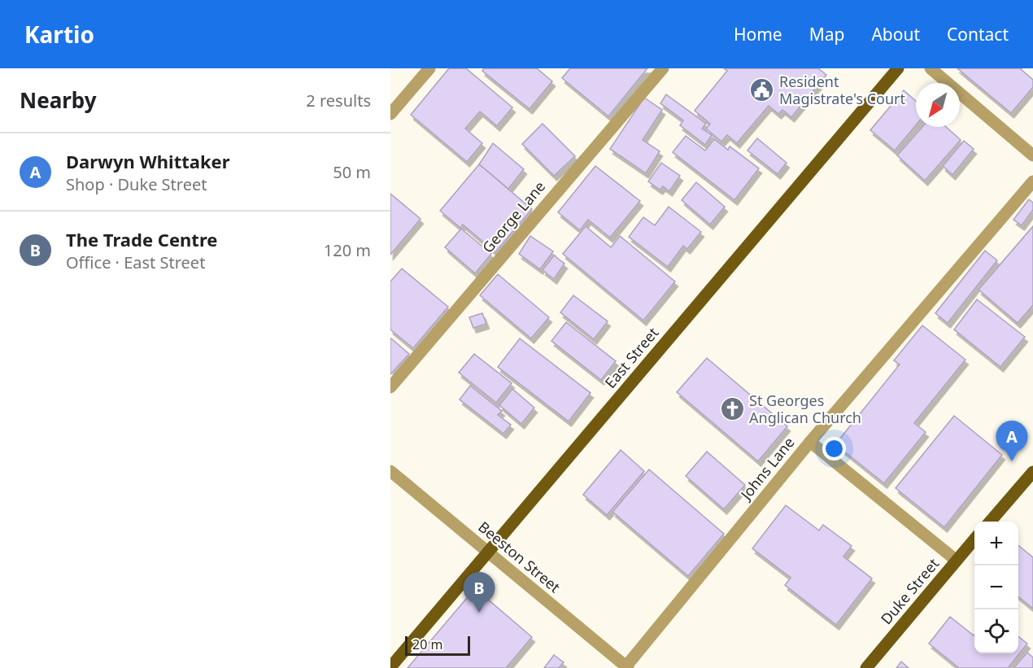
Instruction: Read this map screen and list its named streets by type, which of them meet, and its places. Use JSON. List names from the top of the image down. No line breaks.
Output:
{"streets":{"main road":["East Street","Duke Street"],"street":["George Lane","Johns Lane","Beeston Street"]},"crossings":[["East Street","Beeston Street"],["Johns Lane","Beeston Street"]],"places":{"public building":["Resident Magistrate's Court"],"church":["St Georges Anglican Church"]},"scale_bar":"20 m","north":"bottom left","page":{"header":"Kartio","nav":["Home","Map","About","Contact"],"heading":["Nearby","2 results"],"list":[{"mark":"A","name":"Darwyn Whittaker","note":"Shop · Duke Street","value":"50 m"},{"mark":"B","name":"The Trade Centre","note":"Office · East Street","value":"120 m"}],"pins":["A","B"],"map_buttons":["+","−"],"scale":"20 m"}}
